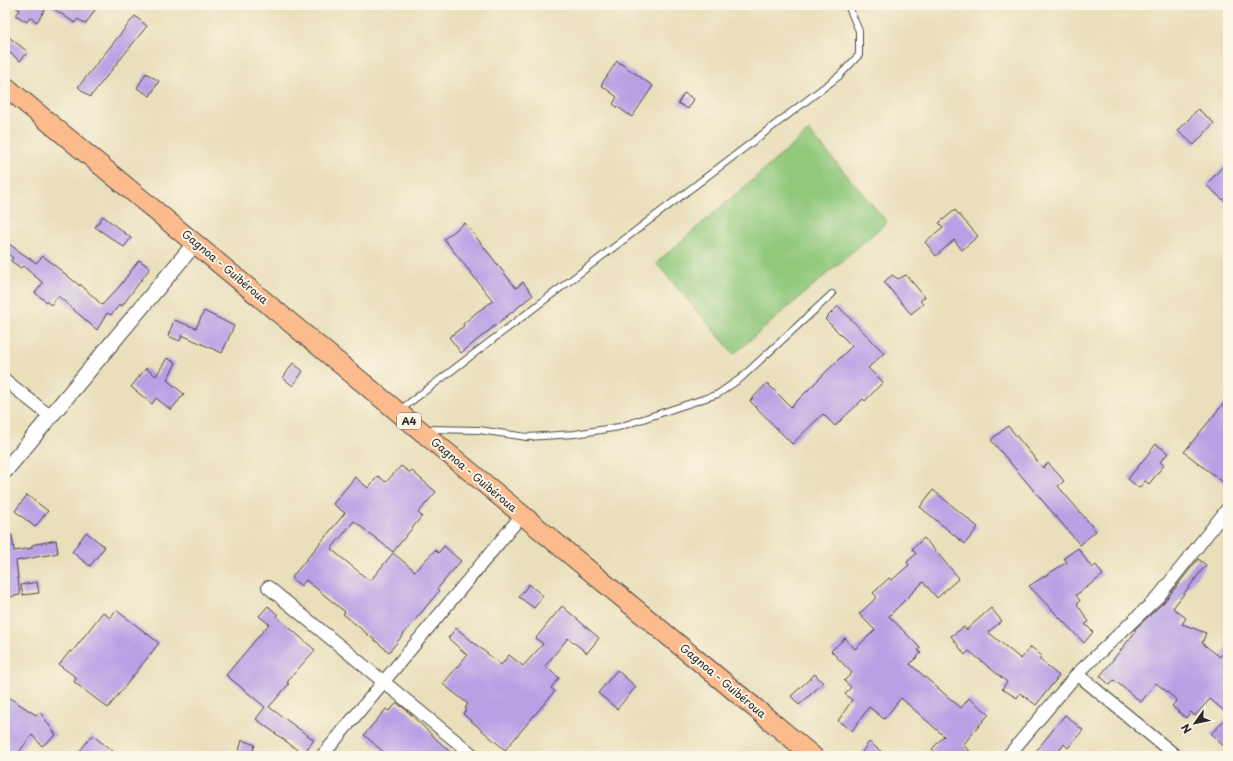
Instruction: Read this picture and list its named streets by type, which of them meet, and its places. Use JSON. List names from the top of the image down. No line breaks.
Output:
{"streets":{"main road":["Gagnoa - Guibéroua","A4"]},"north":"bottom left"}
